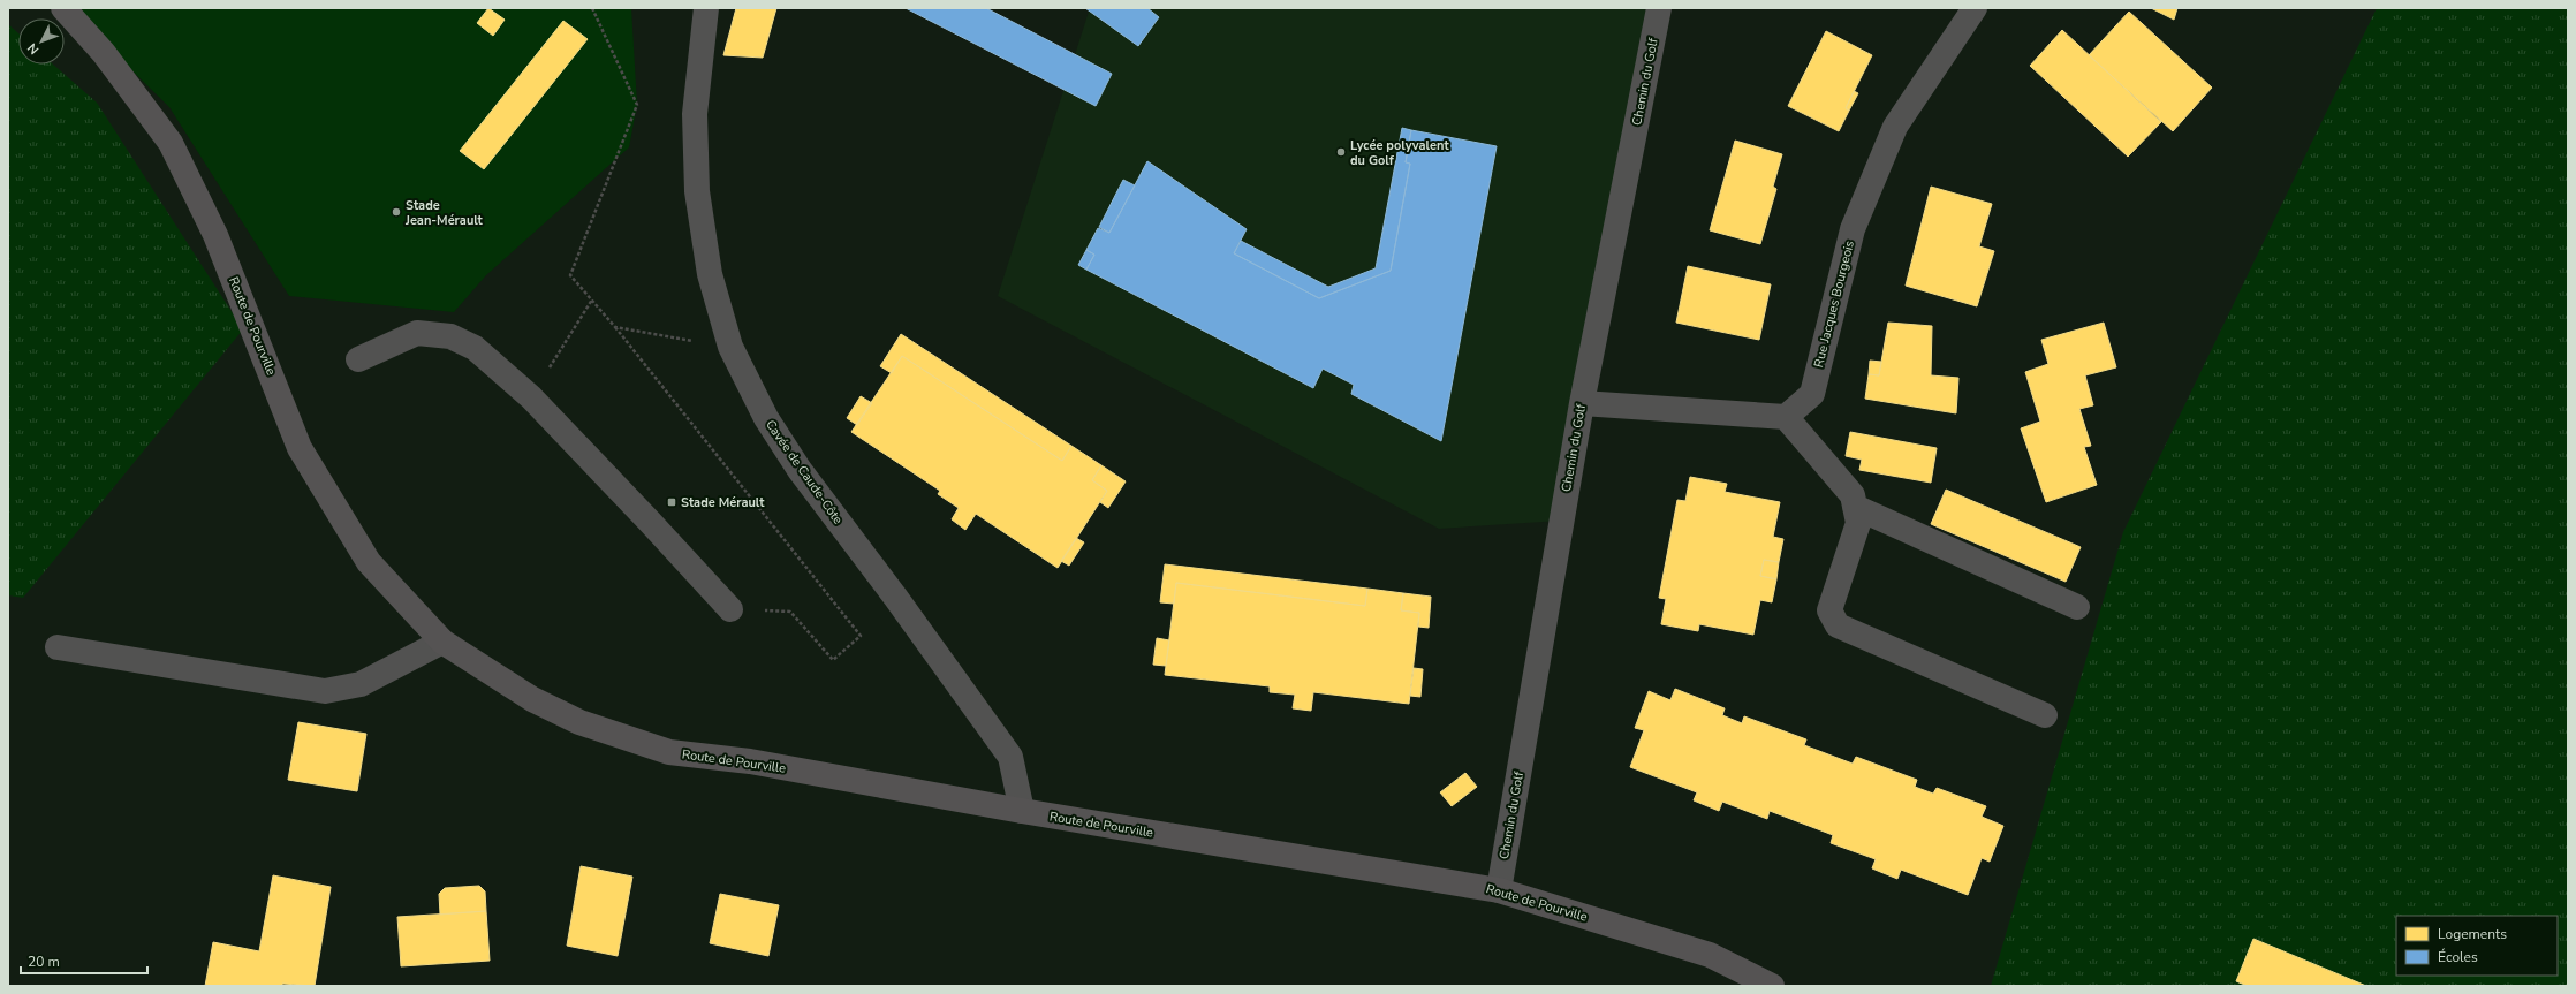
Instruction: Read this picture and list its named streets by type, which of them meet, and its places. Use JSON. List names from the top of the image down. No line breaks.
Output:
{"streets":{"main road":["Route de Pourville"],"street":["Chemin du Golf","Rue Jacques Bourgeois","Cavée de Caude-Côte"]},"crossings":[["Chemin du Golf","Route de Pourville"],["Route de Pourville","Cavée de Caude-Côte"]],"places":{"other":["Lycée polyvalent du Golf","Stade Jean-Mérault"],"transit":["Stade Mérault"]},"legend":["Logements","Écoles"],"scale_bar":"20 m","north":"bottom left"}
